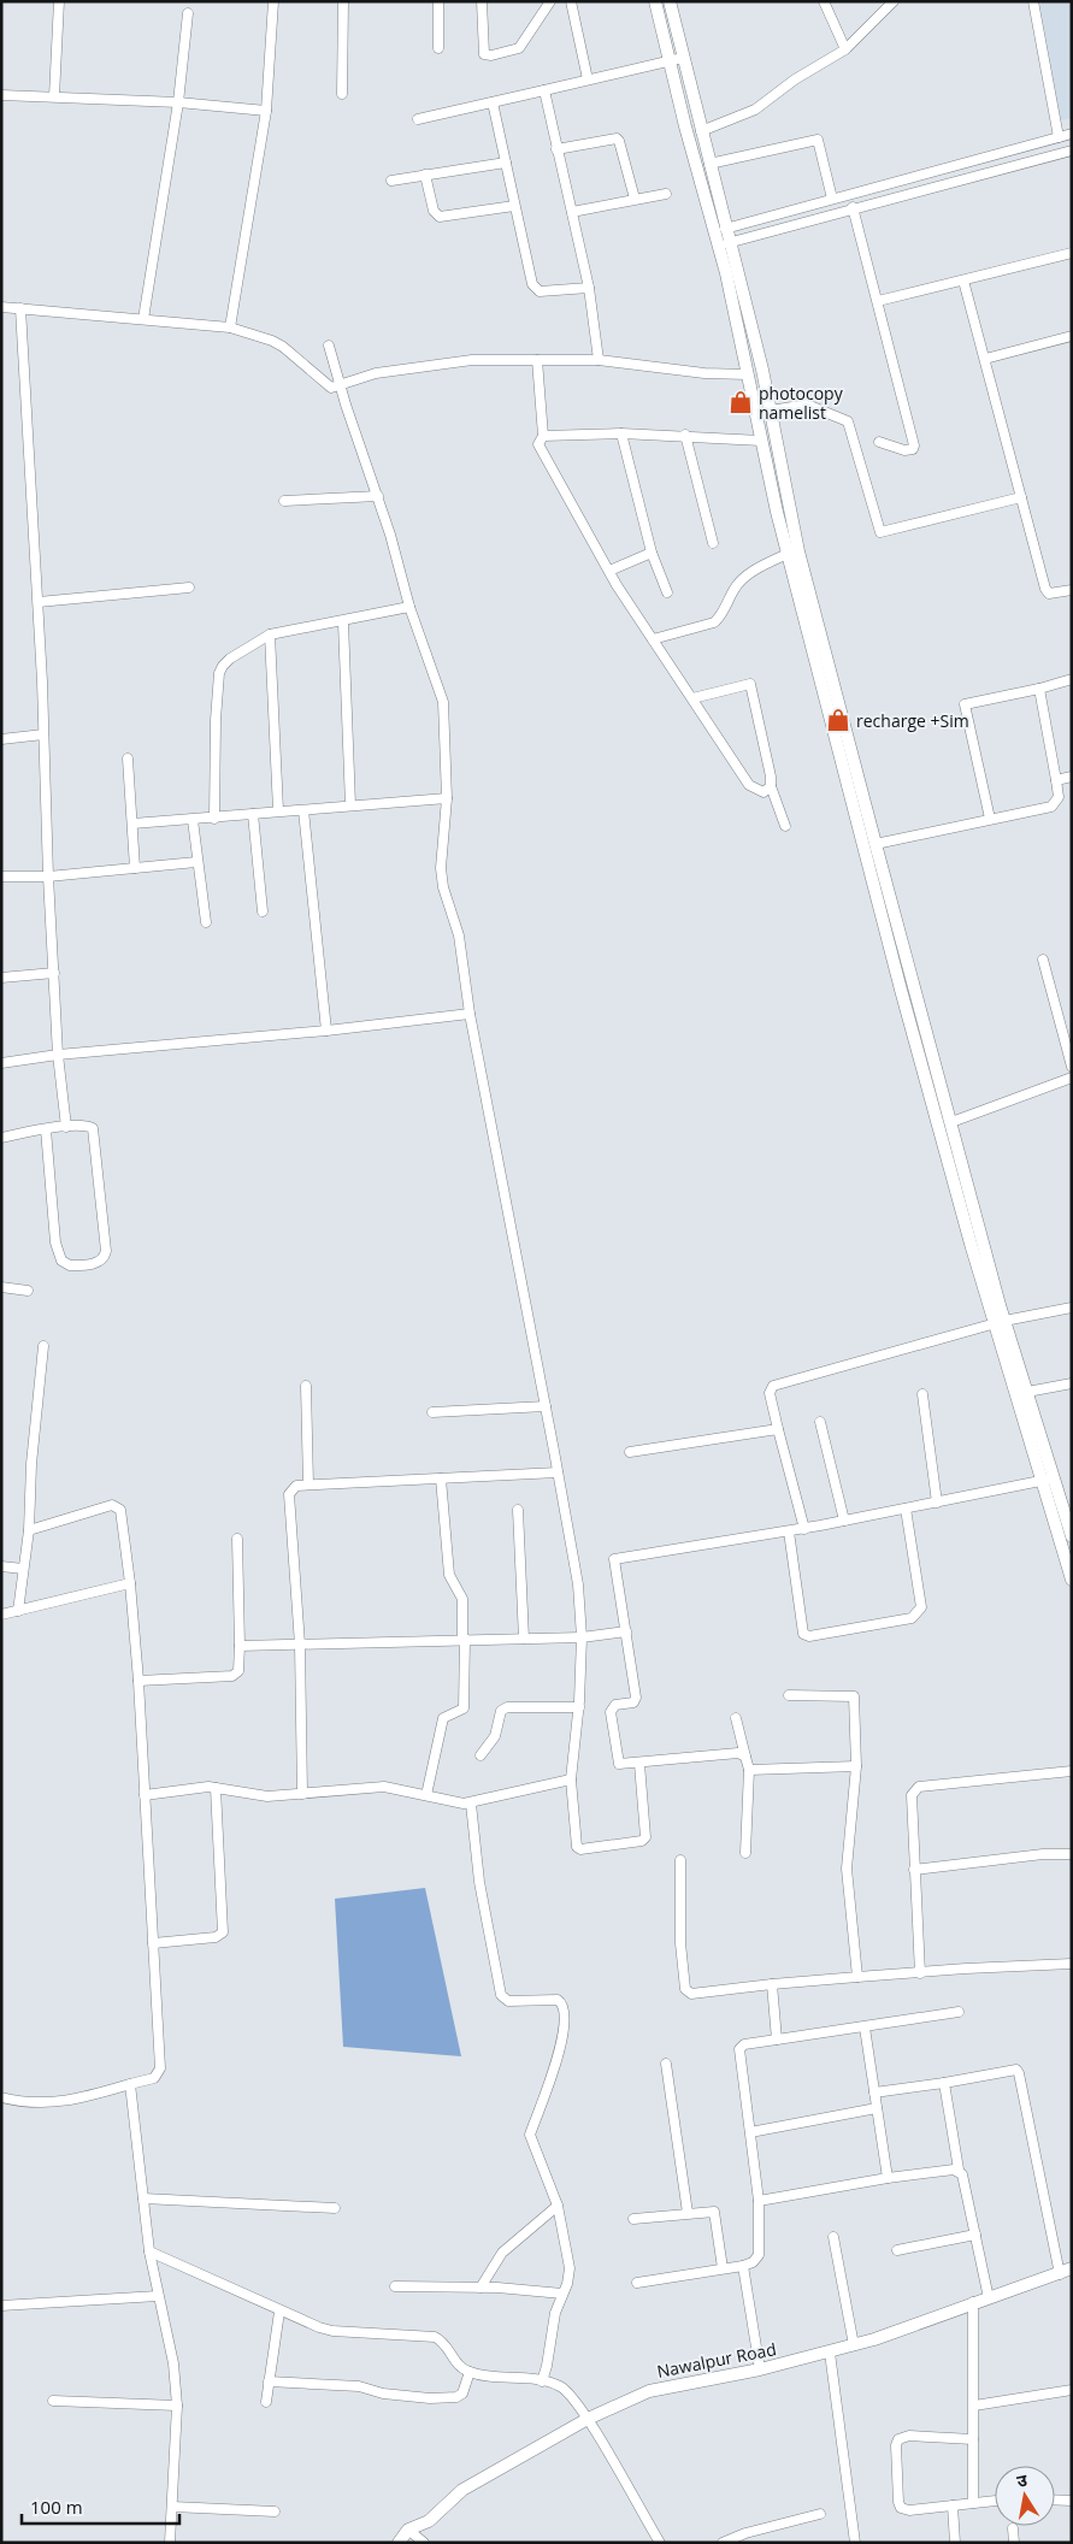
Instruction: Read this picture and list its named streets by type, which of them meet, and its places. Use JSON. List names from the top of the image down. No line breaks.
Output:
{"streets":{"street":["Nawalpur Road"]},"places":{"shop":["photocopy namelist","recharge +Sim"]},"scale_bar":"100 m","north":"top"}
